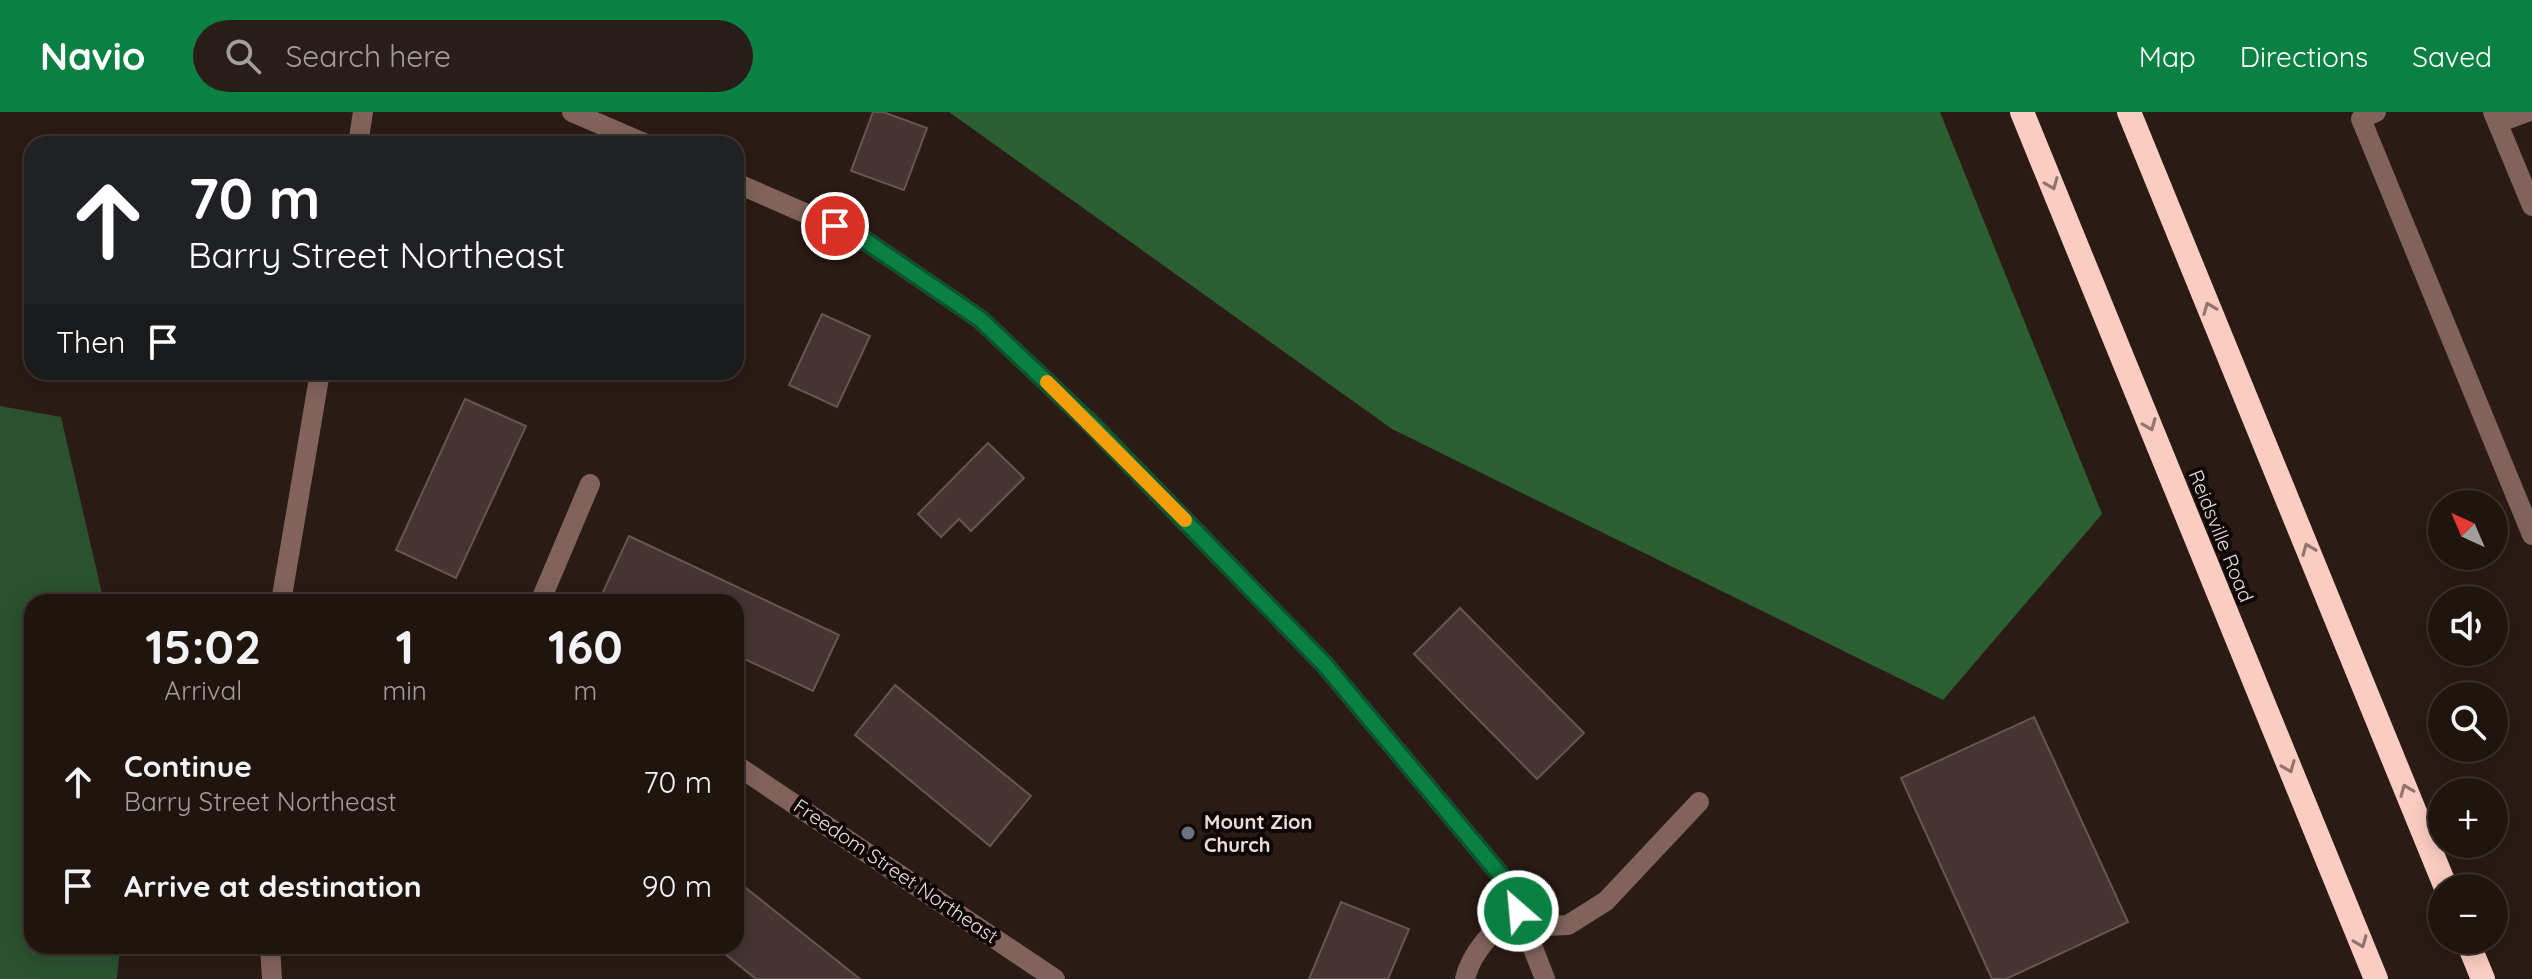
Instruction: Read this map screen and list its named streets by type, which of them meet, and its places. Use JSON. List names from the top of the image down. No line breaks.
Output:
{"streets":{"highway":["Reidsville Road"],"street":["Freedom Street Northeast"]},"places":["Mount Zion Church"],"north":"top left","page":{"header":"Navio","search":"Search here","nav":["Map","Directions","Saved"],"turn":["70 m","Barry Street Northeast"],"then":"Then","map_buttons":["+","−"],"eta":["15:02","Arrival","1","min","160","m"],"list":[{"name":"Continue","note":"Barry Street Northeast","value":"70 m"},{"name":"Arrive at destination","value":"90 m"}]}}
